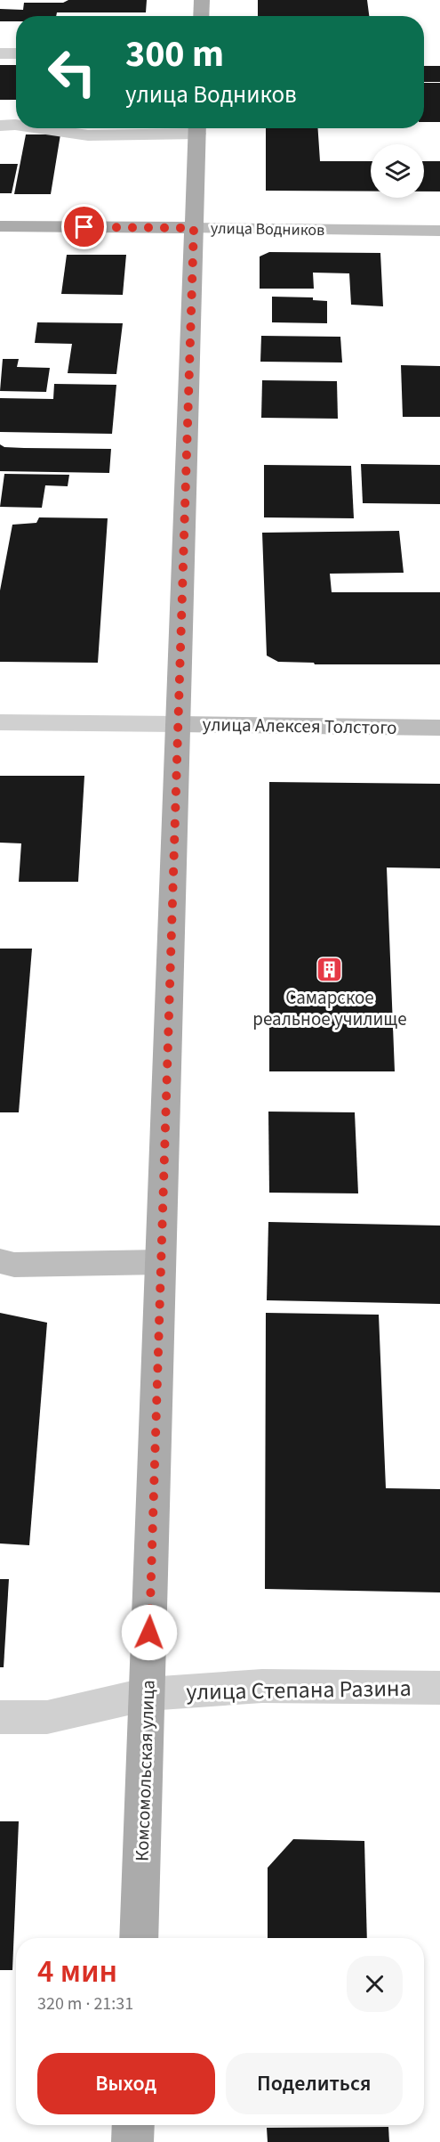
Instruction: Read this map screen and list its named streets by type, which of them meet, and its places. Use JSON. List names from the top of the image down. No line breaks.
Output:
{"streets":{"main road":["улица Водников","улица Алексея Толстого","Комсомольская улица"],"street":["улица Степана Разина"]},"crossings":[["улица Водников","Комсомольская улица"],["улица Алексея Толстого","Комсомольская улица"],["улица Степана Разина","Комсомольская улица"]],"places":{"building":["Самарское реальное училище"]},"page":{"turn":["300 m","улица Водников"],"heading":["4 мин","320 m · 21:31"],"buttons":["Выход","Поделиться"]}}
